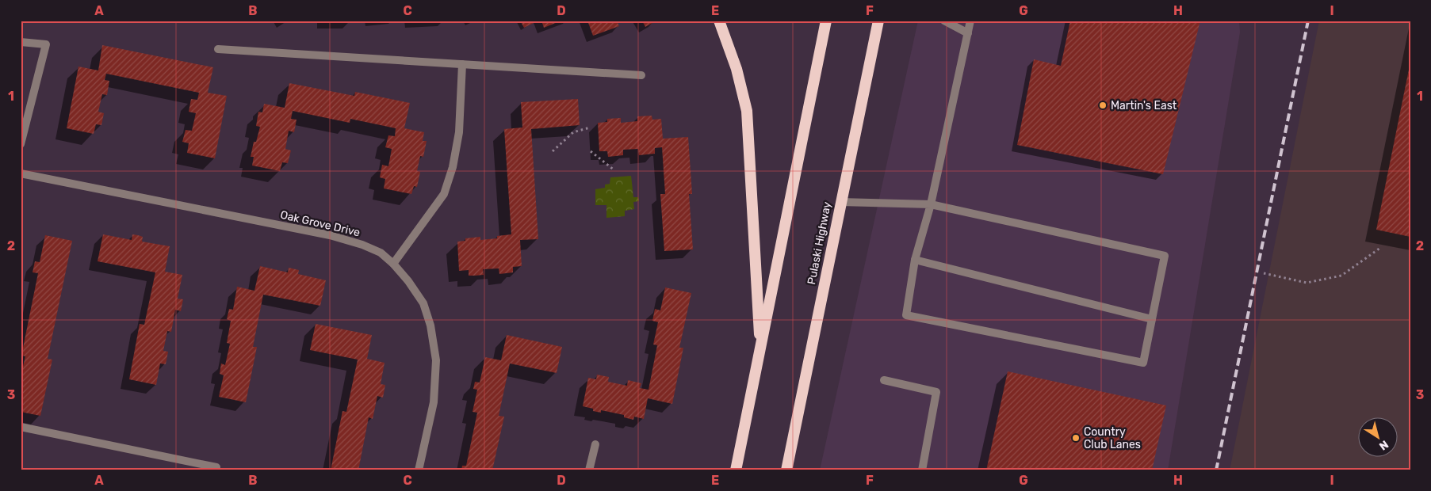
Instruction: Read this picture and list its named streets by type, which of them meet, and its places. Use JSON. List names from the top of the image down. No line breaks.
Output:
{"streets":{"highway":["Pulaski Highway"],"street":["Oak Grove Drive"]},"places":["Martin's East","Country Club Lanes"],"north":"bottom right","grid":{"columns":["A","B","C","D","E","F","G","H","I"],"rows":["1","2","3"]}}
